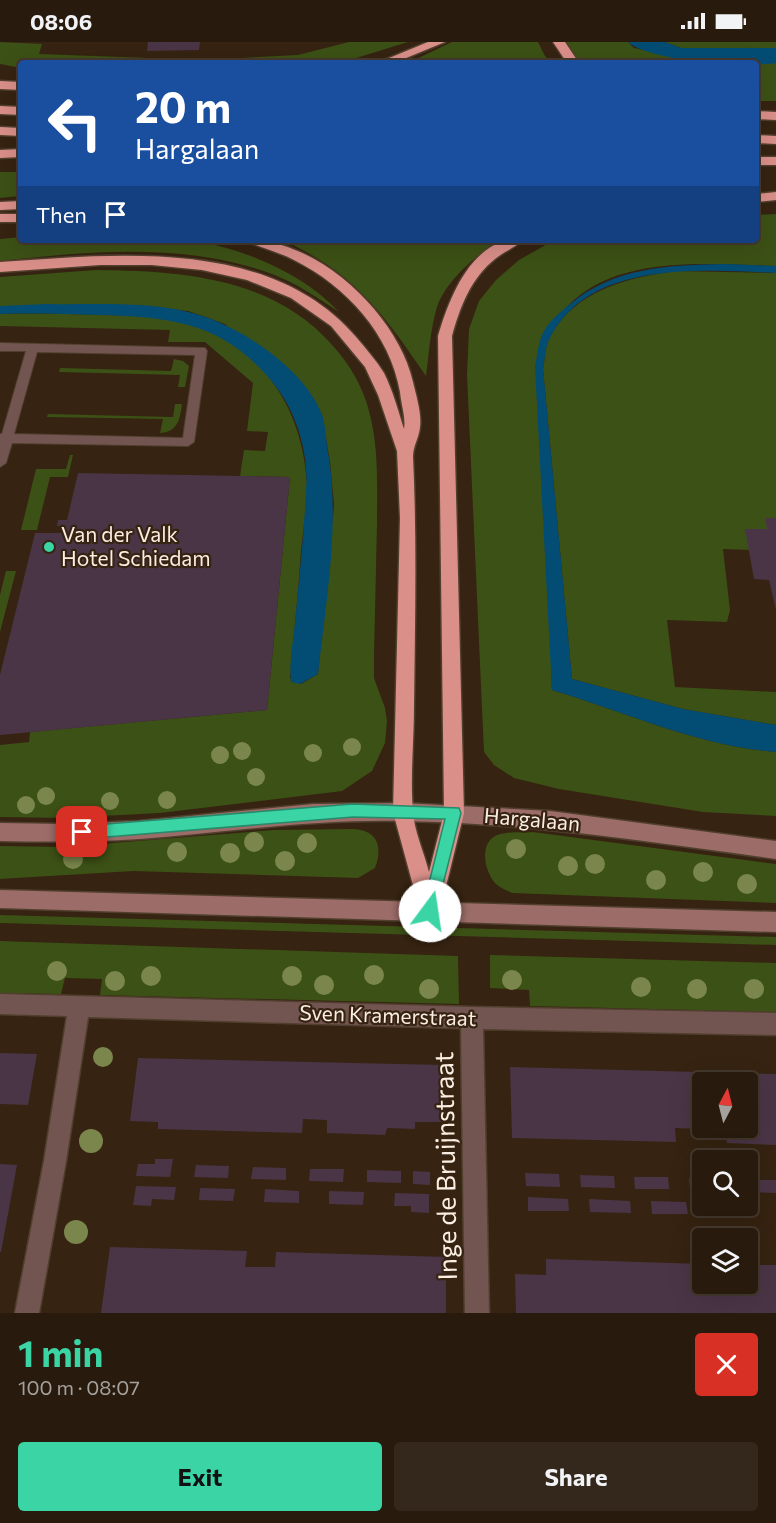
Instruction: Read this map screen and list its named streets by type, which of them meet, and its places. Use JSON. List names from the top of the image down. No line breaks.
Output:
{"streets":{"main road":["Hargalaan"],"street":["Sven Kramerstraat","Inge de Bruijnstraat"]},"crossings":[["Sven Kramerstraat","Inge de Bruijnstraat"]],"places":["Van der Valk Hotel Schiedam"],"north":"top","page":{"status":"08:06","turn":["20 m","Hargalaan"],"then":"Then","heading":["1 min","100 m · 08:07"],"buttons":["Exit","Share"]}}
